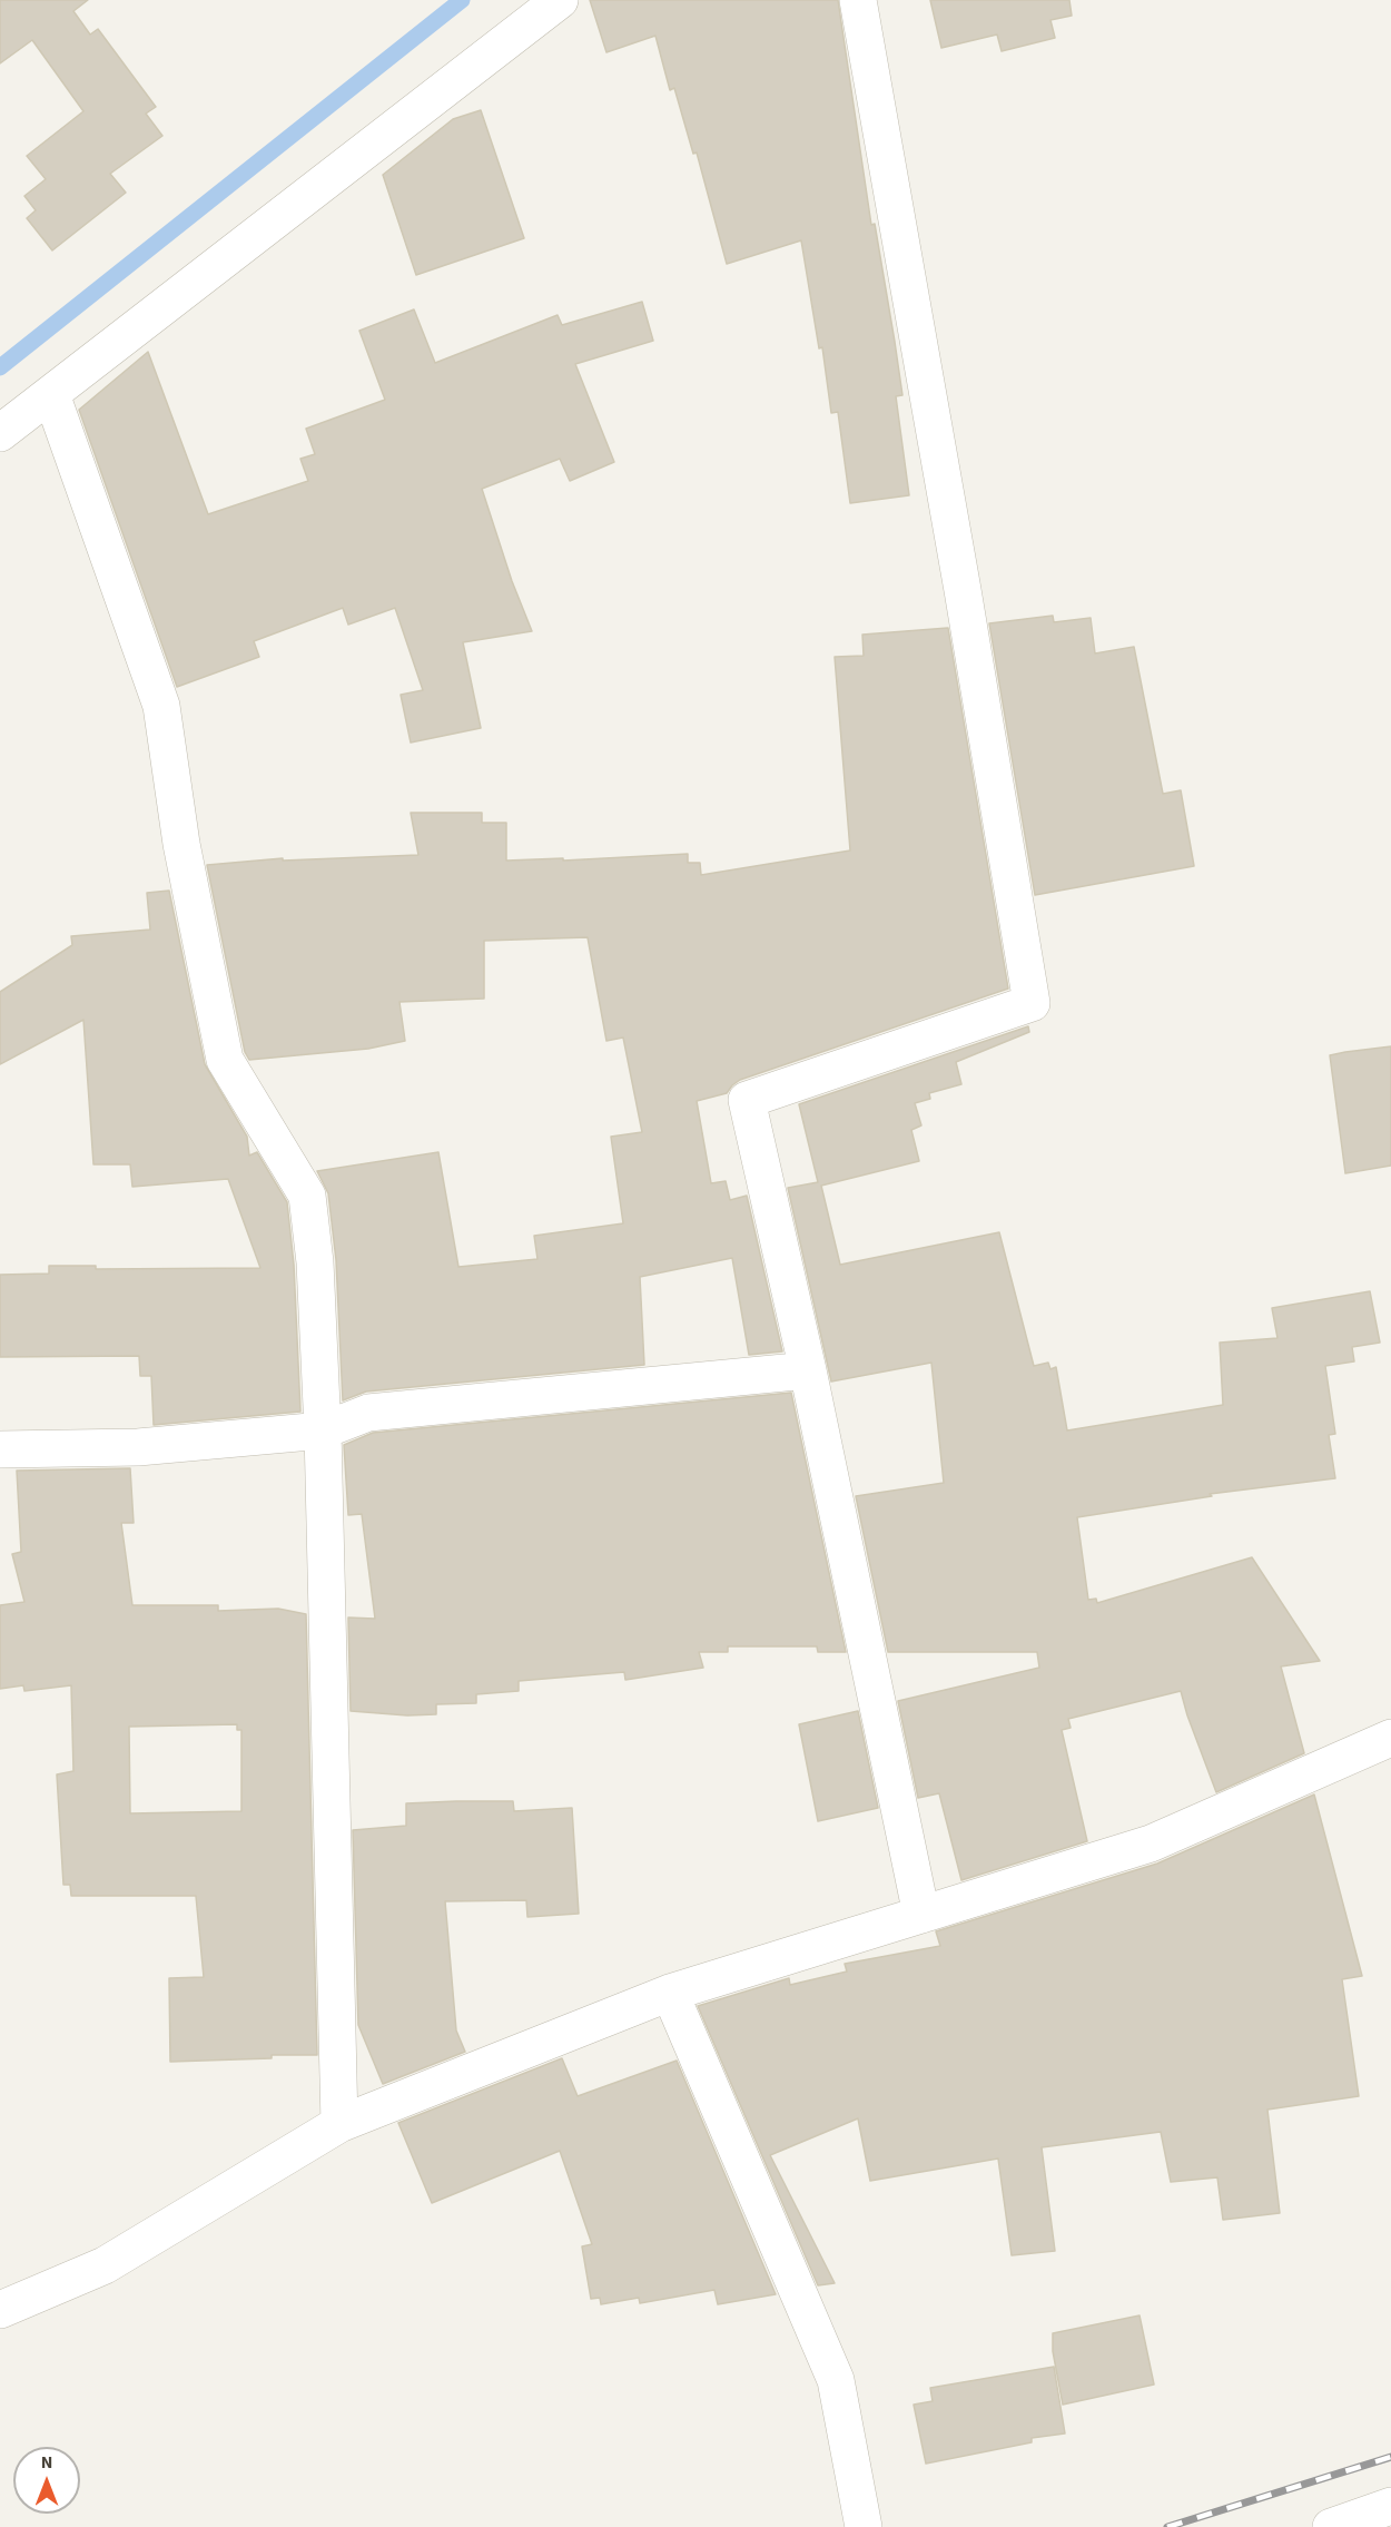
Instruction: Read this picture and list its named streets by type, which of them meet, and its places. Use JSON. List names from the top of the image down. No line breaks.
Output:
{"north":"top"}
